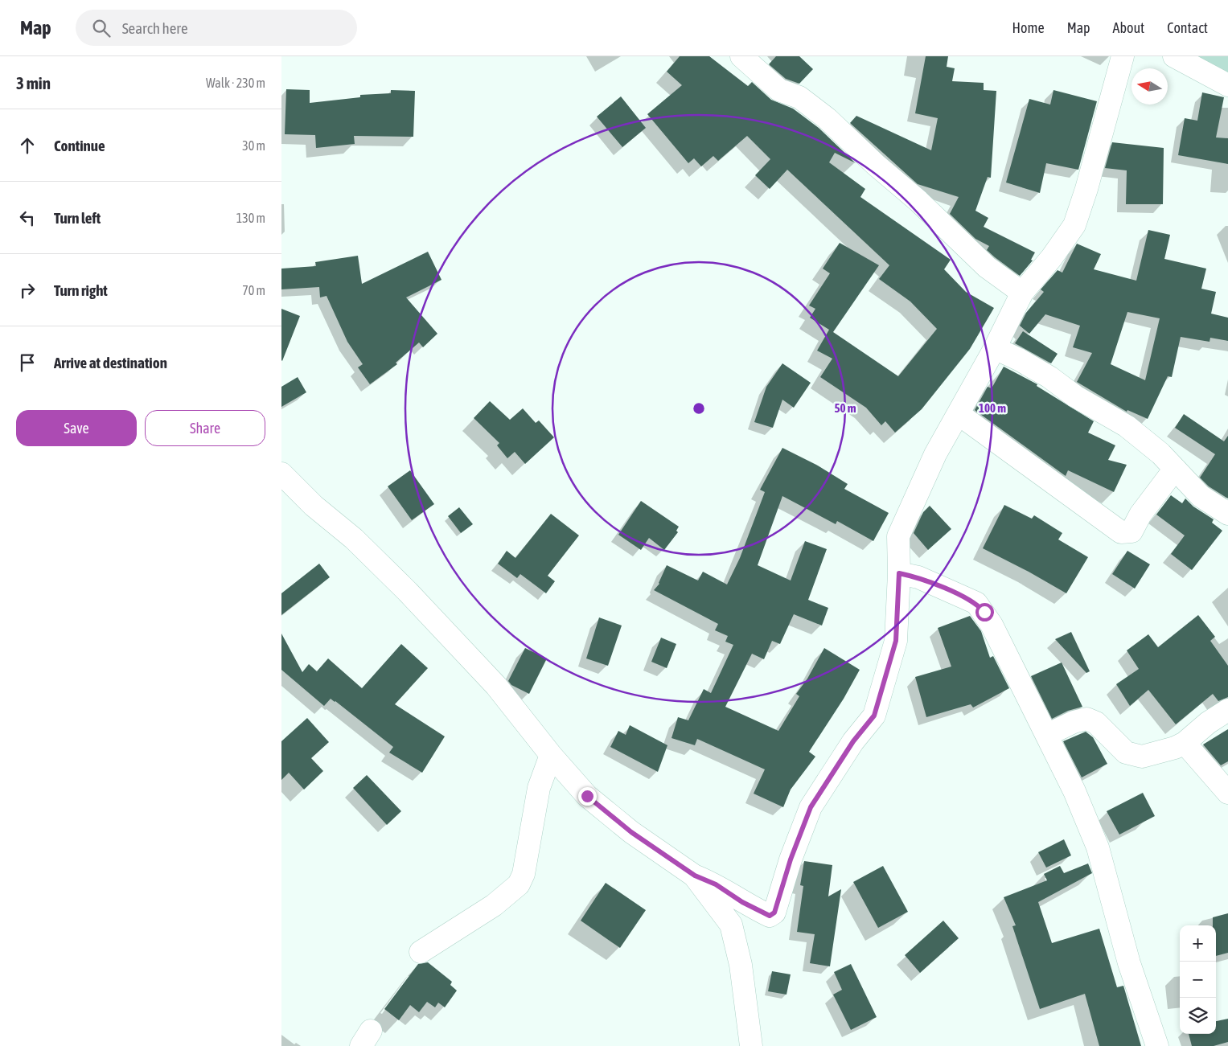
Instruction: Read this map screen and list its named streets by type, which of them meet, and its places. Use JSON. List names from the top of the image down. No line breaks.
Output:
{"north":"left","page":{"header":"Map","search":"Search here","nav":["Home","Map","About","Contact"],"heading":["3 min","Walk · 230 m"],"list":[["Continue","30 m"],["Turn left","130 m"],["Turn right","70 m"],"Arrive at destination"],"buttons":["Save","Share"],"map_buttons":["+","−"]},"rings":["50 m","100 m"]}
